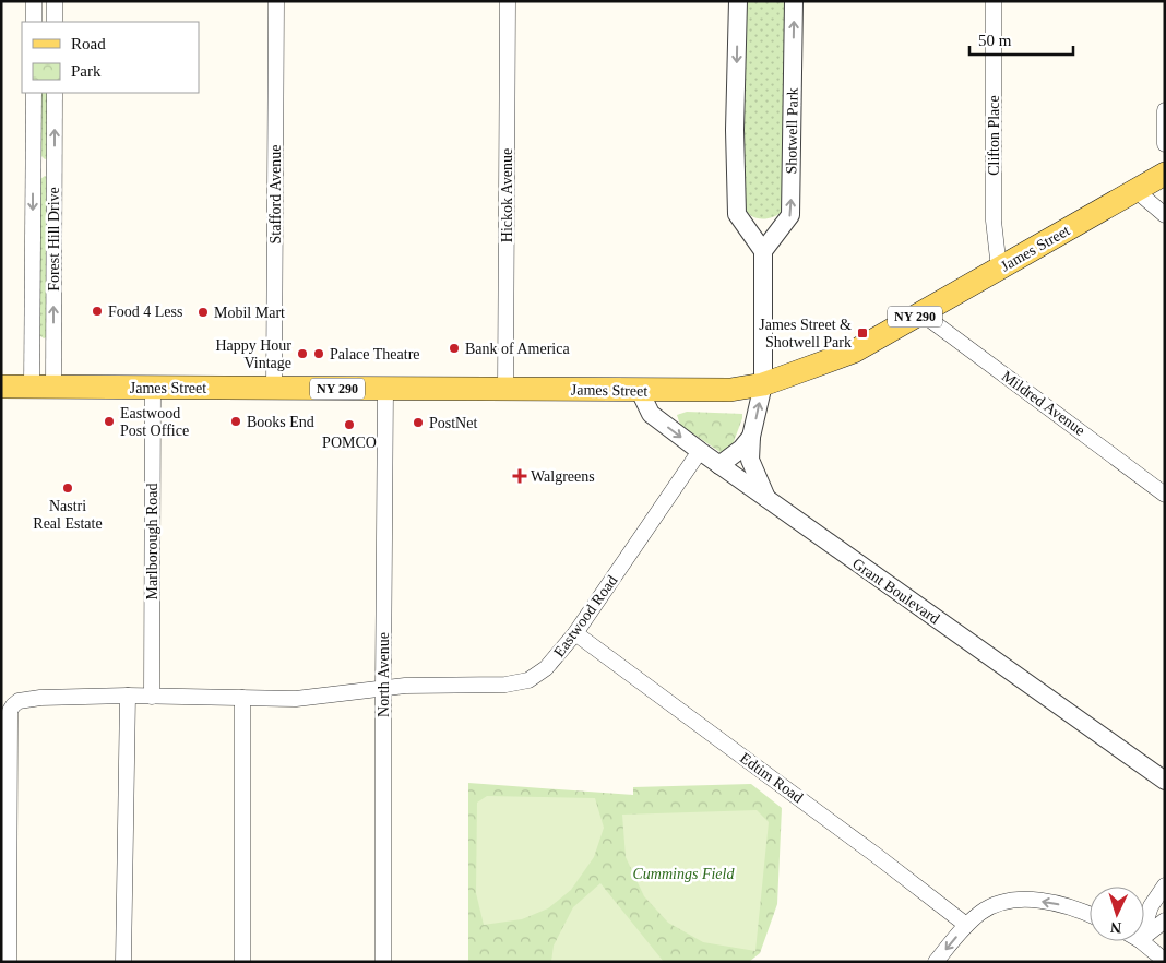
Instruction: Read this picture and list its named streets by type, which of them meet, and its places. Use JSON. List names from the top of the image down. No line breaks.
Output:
{"streets":{"main road":["James Street","NY 290"],"street":["Shotwell Park","Clifton Place","Stafford Avenue","Hickok Avenue","Forest Hill Drive","Mildred Avenue","Marlborough Road","Grant Boulevard","Eastwood Road","North Avenue","Edtim Road"]},"crossings":[["Clifton Place","James Street"],["Stafford Avenue","James Street"],["Hickok Avenue","James Street"],["Forest Hill Drive","James Street"],["James Street","Mildred Avenue"],["James Street","Marlborough Road"],["James Street","Grant Boulevard"],["James Street","North Avenue"],["Marlborough Road","Eastwood Road"],["Grant Boulevard","Eastwood Road"],["Eastwood Road","North Avenue"],["Eastwood Road","Edtim Road"]],"parks":["Cummings Field"],"places":{"other":["Food 4 Less","Mobil Mart","Bank of America","Happy Hour Vintage","Palace Theatre","Eastwood Post Office","Books End","PostNet","POMCO","Nastri Real Estate"],"transit":["James Street & Shotwell Park"],"health":["Walgreens"]},"legend":["Road","Park"],"scale_bar":"50 m","north":"bottom"}
